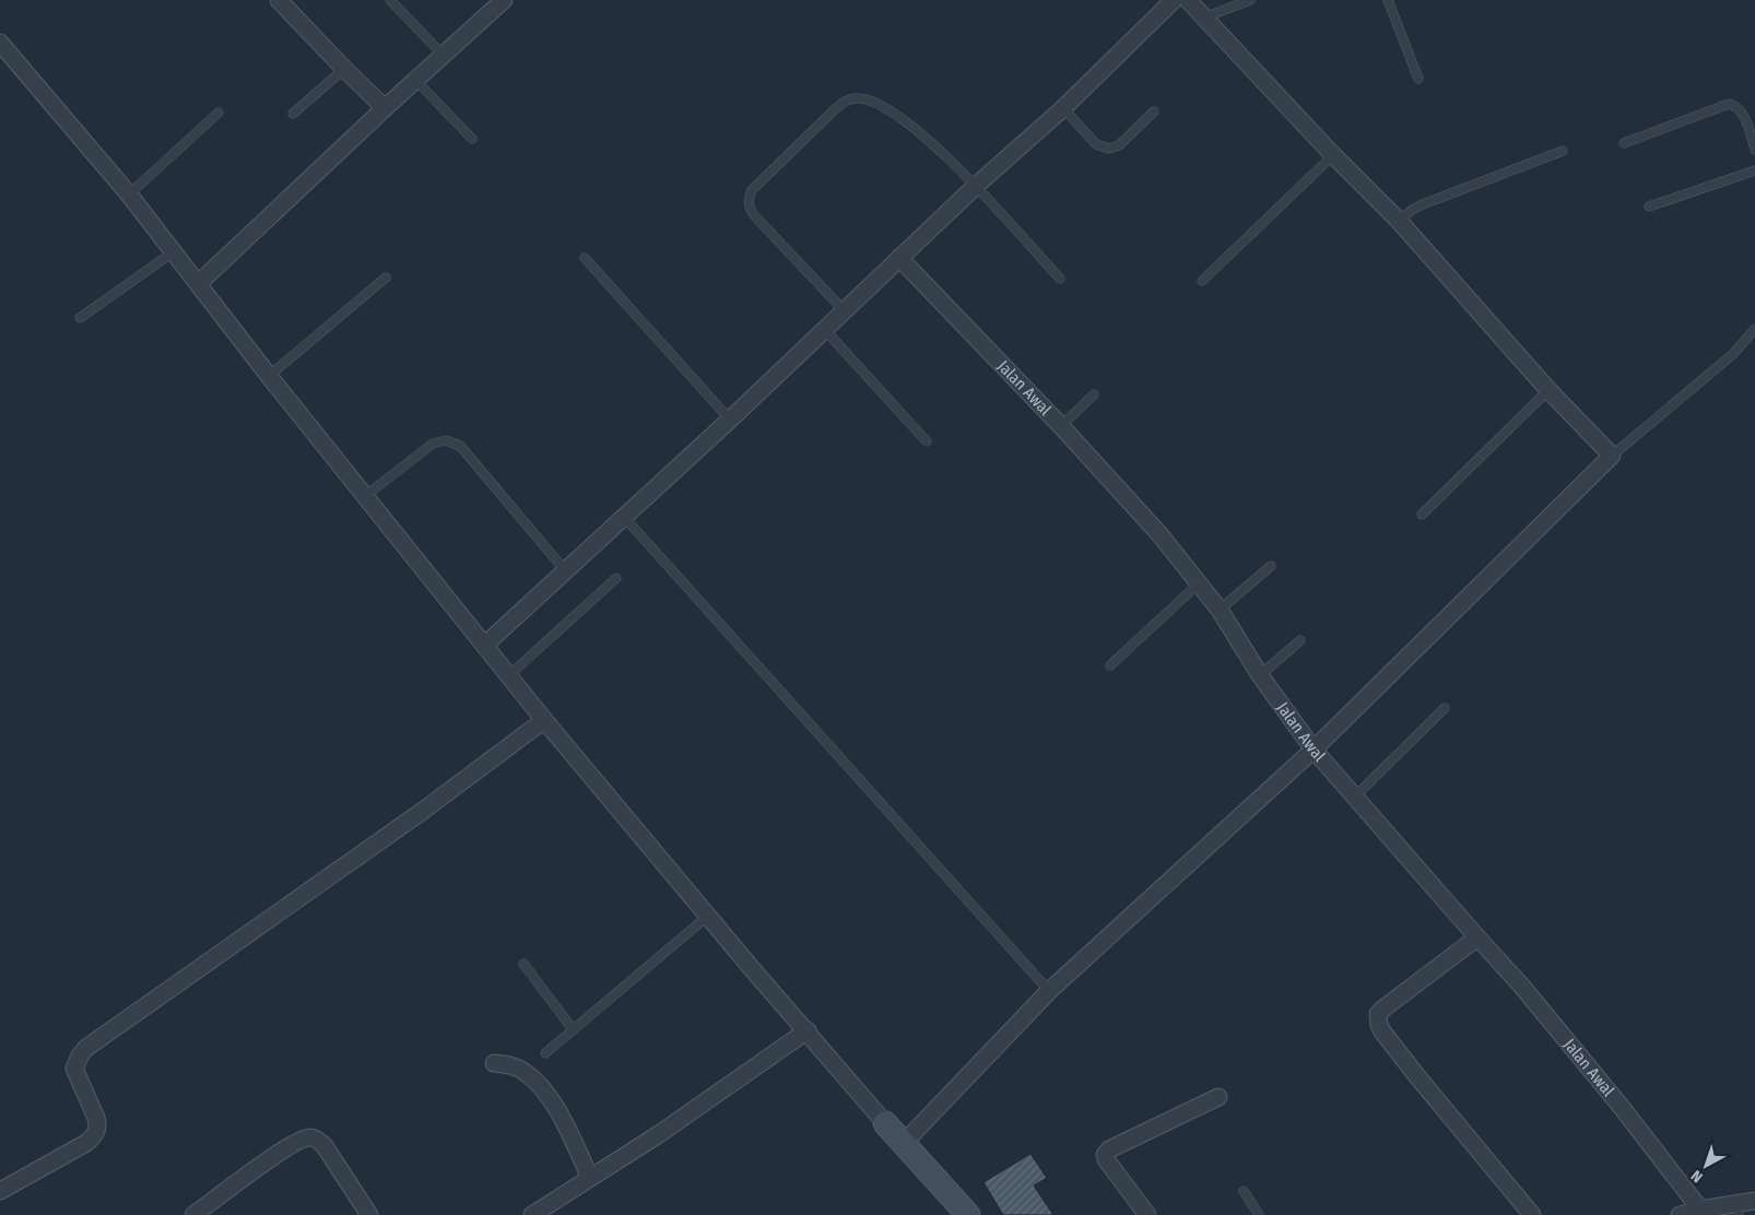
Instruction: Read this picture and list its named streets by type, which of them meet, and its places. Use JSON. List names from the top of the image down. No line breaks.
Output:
{"streets":{"street":["Jalan Awal"]},"north":"bottom left"}
